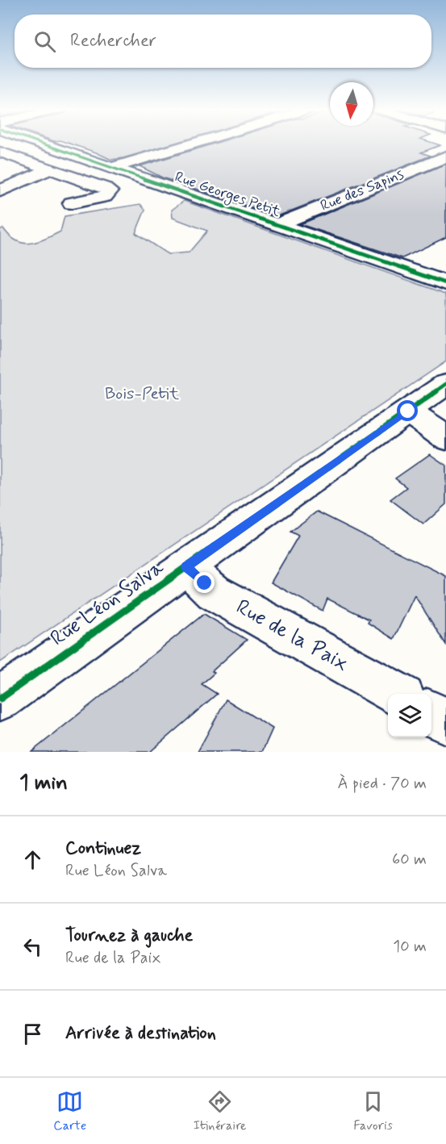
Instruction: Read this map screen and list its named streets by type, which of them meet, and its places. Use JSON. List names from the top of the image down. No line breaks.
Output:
{"streets":{"street":["Rue des Sapins","Rue Georges Petit","Rue Léon Salva","Rue de la Paix"]},"crossings":[["Rue des Sapins","Rue Georges Petit"],["Rue Léon Salva","Rue de la Paix"]],"parks":["Bois-Petit"],"north":"bottom","page":{"search":"Rechercher","heading":["1 min","À pied · 70 m"],"list":[["Continuez","Rue Léon Salva","60 m"],["Tournez à gauche","Rue de la Paix","10 m"],"Arrivée à destination"],"nav":["Carte","Itinéraire","Favoris"]}}
